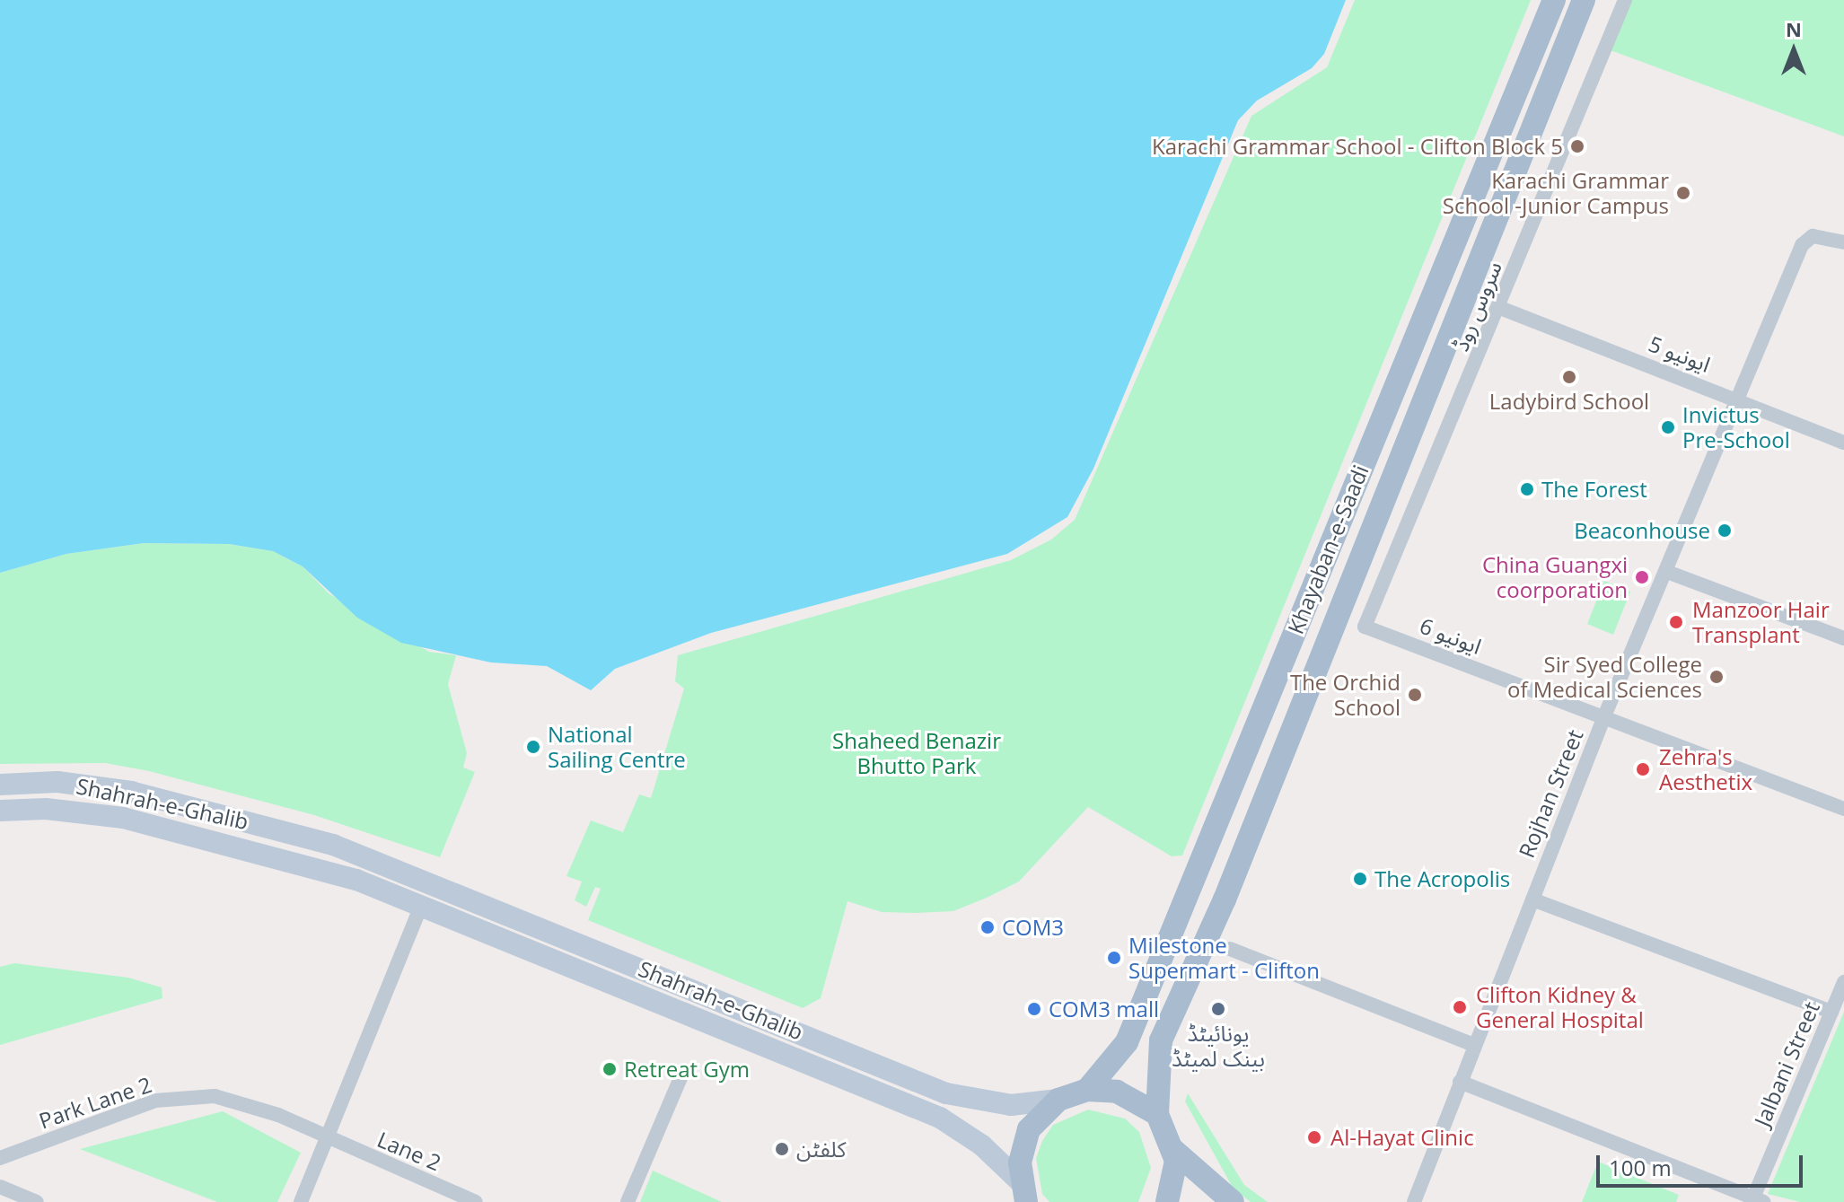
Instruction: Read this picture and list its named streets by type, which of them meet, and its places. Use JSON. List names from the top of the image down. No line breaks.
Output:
{"streets":{"main road":["Khayaban-e-Saadi","Shahrah-e-Ghalib"],"street":["سروس روڈ","ایونیو 5","ایونیو 6","Rojhan Street","Jalbani Street","Park Lane 2","Lane 2"]},"crossings":[["سروس روڈ","ایونیو 5"],["سروس روڈ","ایونیو 6"],["ایونیو 5","Rojhan Street"],["ایونیو 6","Rojhan Street"],["Park Lane 2","Lane 2"]],"parks":["Shaheed Benazir Bhutto Park"],"places":["Karachi Grammar School - Clifton Block 5","Karachi Grammar School -Junior Campus","Ladybird School","Invictus Pre-School","The Forest","Beaconhouse","China Guangxi coorporation","Manzoor Hair Transplant","Sir Syed College of Medical Sciences","The Orchid School","National Sailing Centre","Zehra's Aesthetix","The Acropolis","COM3","Milestone Supermart - Clifton","Clifton Kidney & General Hospital","COM3 mall","یونائیٹڈ بینک لمیٹڈ","Retreat Gym","Al-Hayat Clinic","کلفٹن"],"scale_bar":"100 m","north":"top"}
